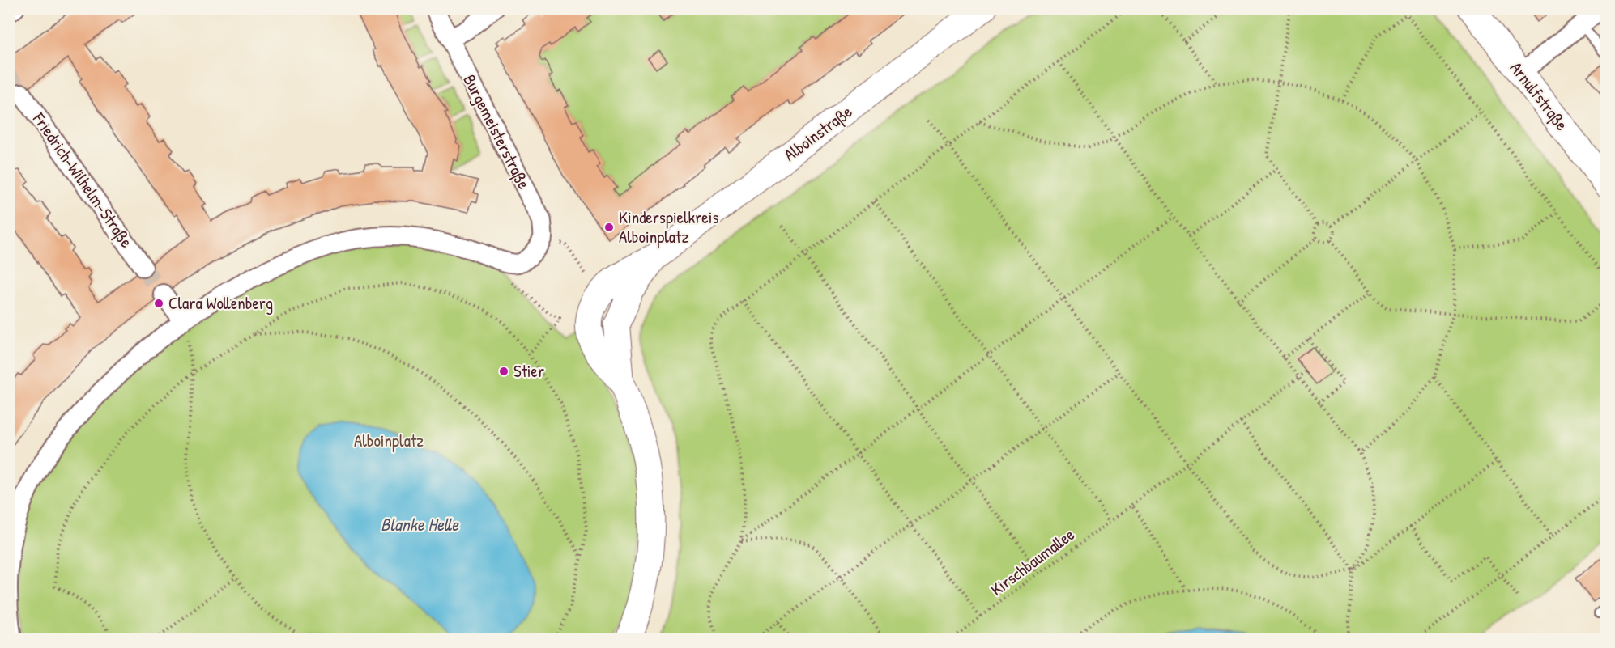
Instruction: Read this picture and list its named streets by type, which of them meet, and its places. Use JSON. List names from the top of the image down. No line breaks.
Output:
{"streets":{"street":["Arnulfstraße","Burgemeisterstraße","Alboinstraße","Friedrich-Wilhelm-Straße"],"path":["Kirschbaumallee"]},"water":["Blanke Helle"],"parks":["Alboinplatz"],"places":["Kinderspielkreis Alboinplatz","Clara Wollenberg","Stier"]}
